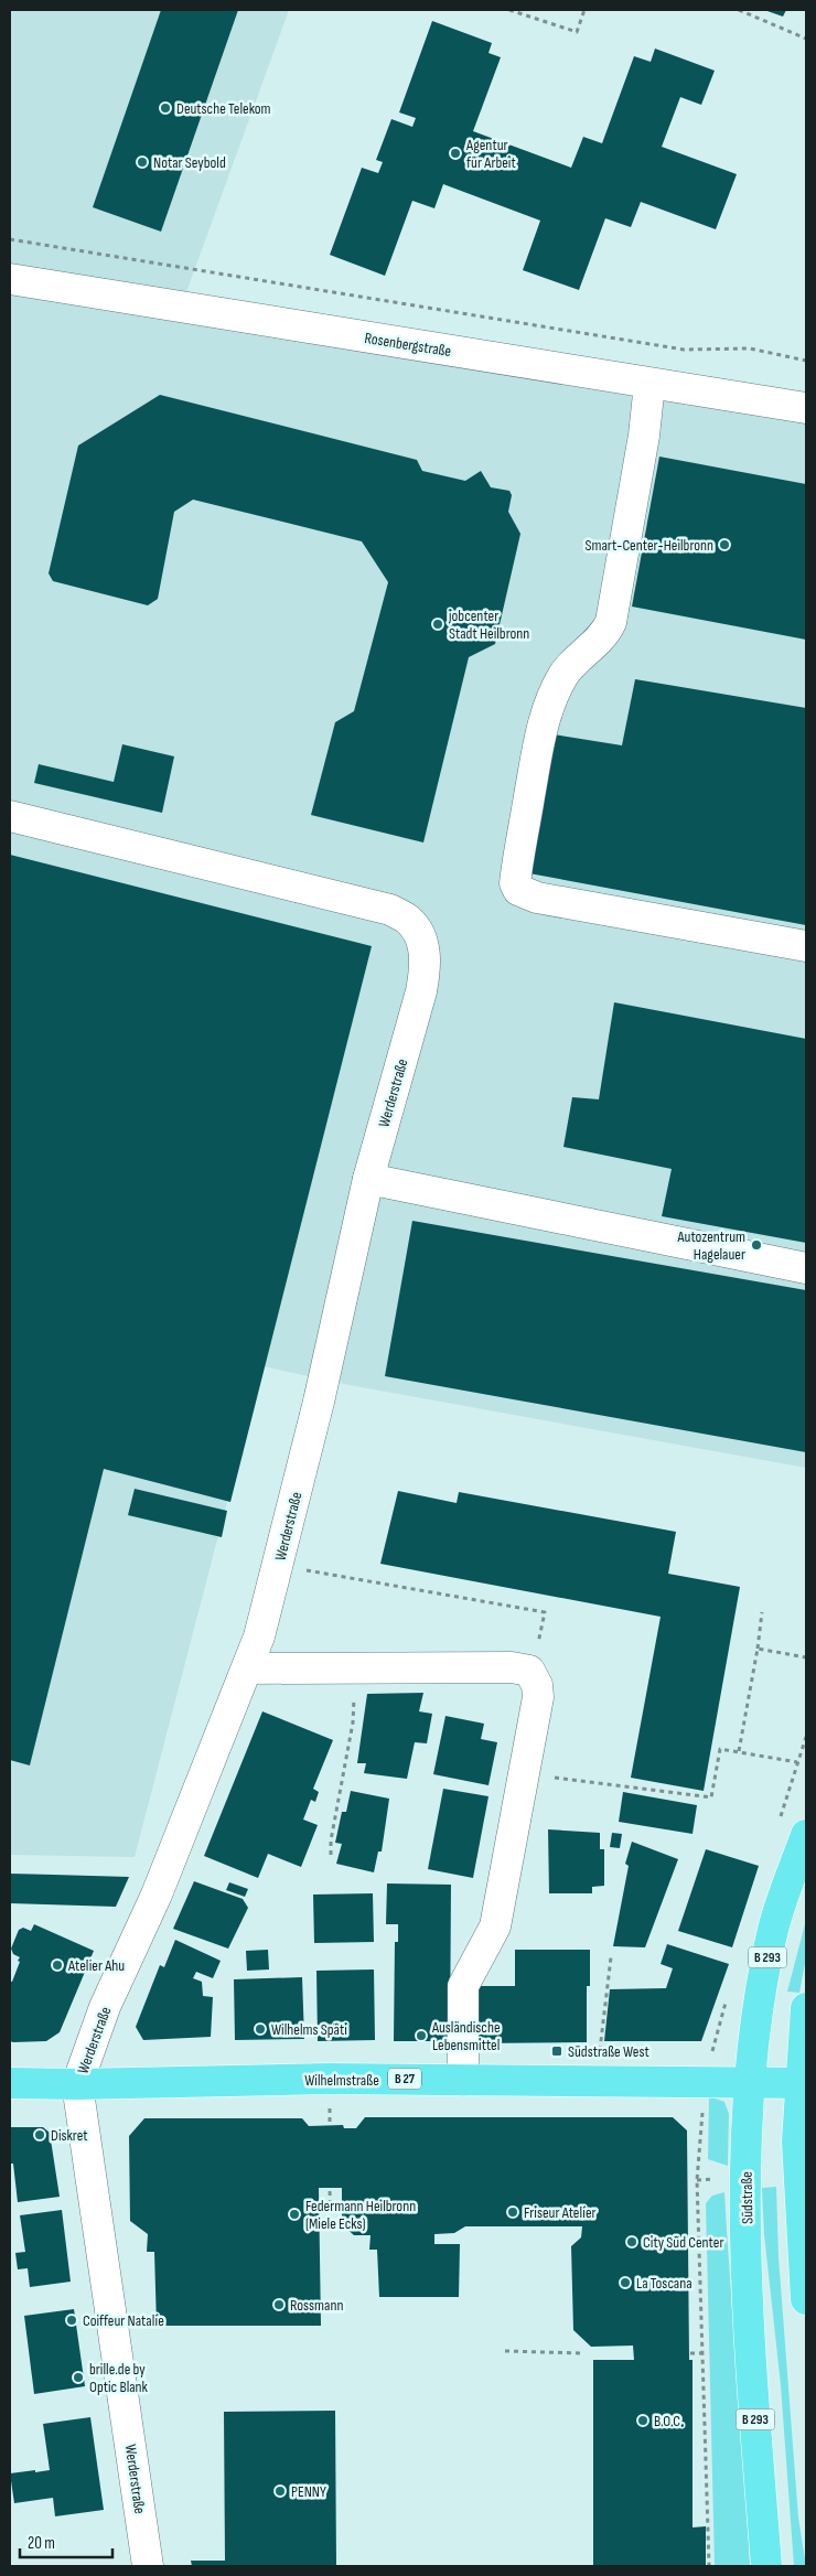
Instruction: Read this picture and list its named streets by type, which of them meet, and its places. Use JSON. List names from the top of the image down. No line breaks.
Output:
{"streets":{"main road":["B 293","B 27","Wilhelmstraße","Südstraße"],"street":["Rosenbergstraße","Werderstraße"]},"crossings":[["Werderstraße","Wilhelmstraße"],["Wilhelmstraße","Südstraße"]],"places":{"other":["Deutsche Telekom","Agentur für Arbeit","Notar Seybold","Smart-Center-Heilbronn","jobcenter Stadt Heilbronn","Autozentrum Hagelauer","Atelier Ahu","Wilhelms Späti","Ausländische Lebensmittel","Diskret","Friseur Atelier","Federmann Heilbronn (Miele Ecks)","City Süd Center","La Toscana","Rossmann","Coiffeur Natalie","brille.de by Optic Blank","B.O.C.","PENNY"],"transit":["Südstraße West"]},"scale_bar":"20 m"}
